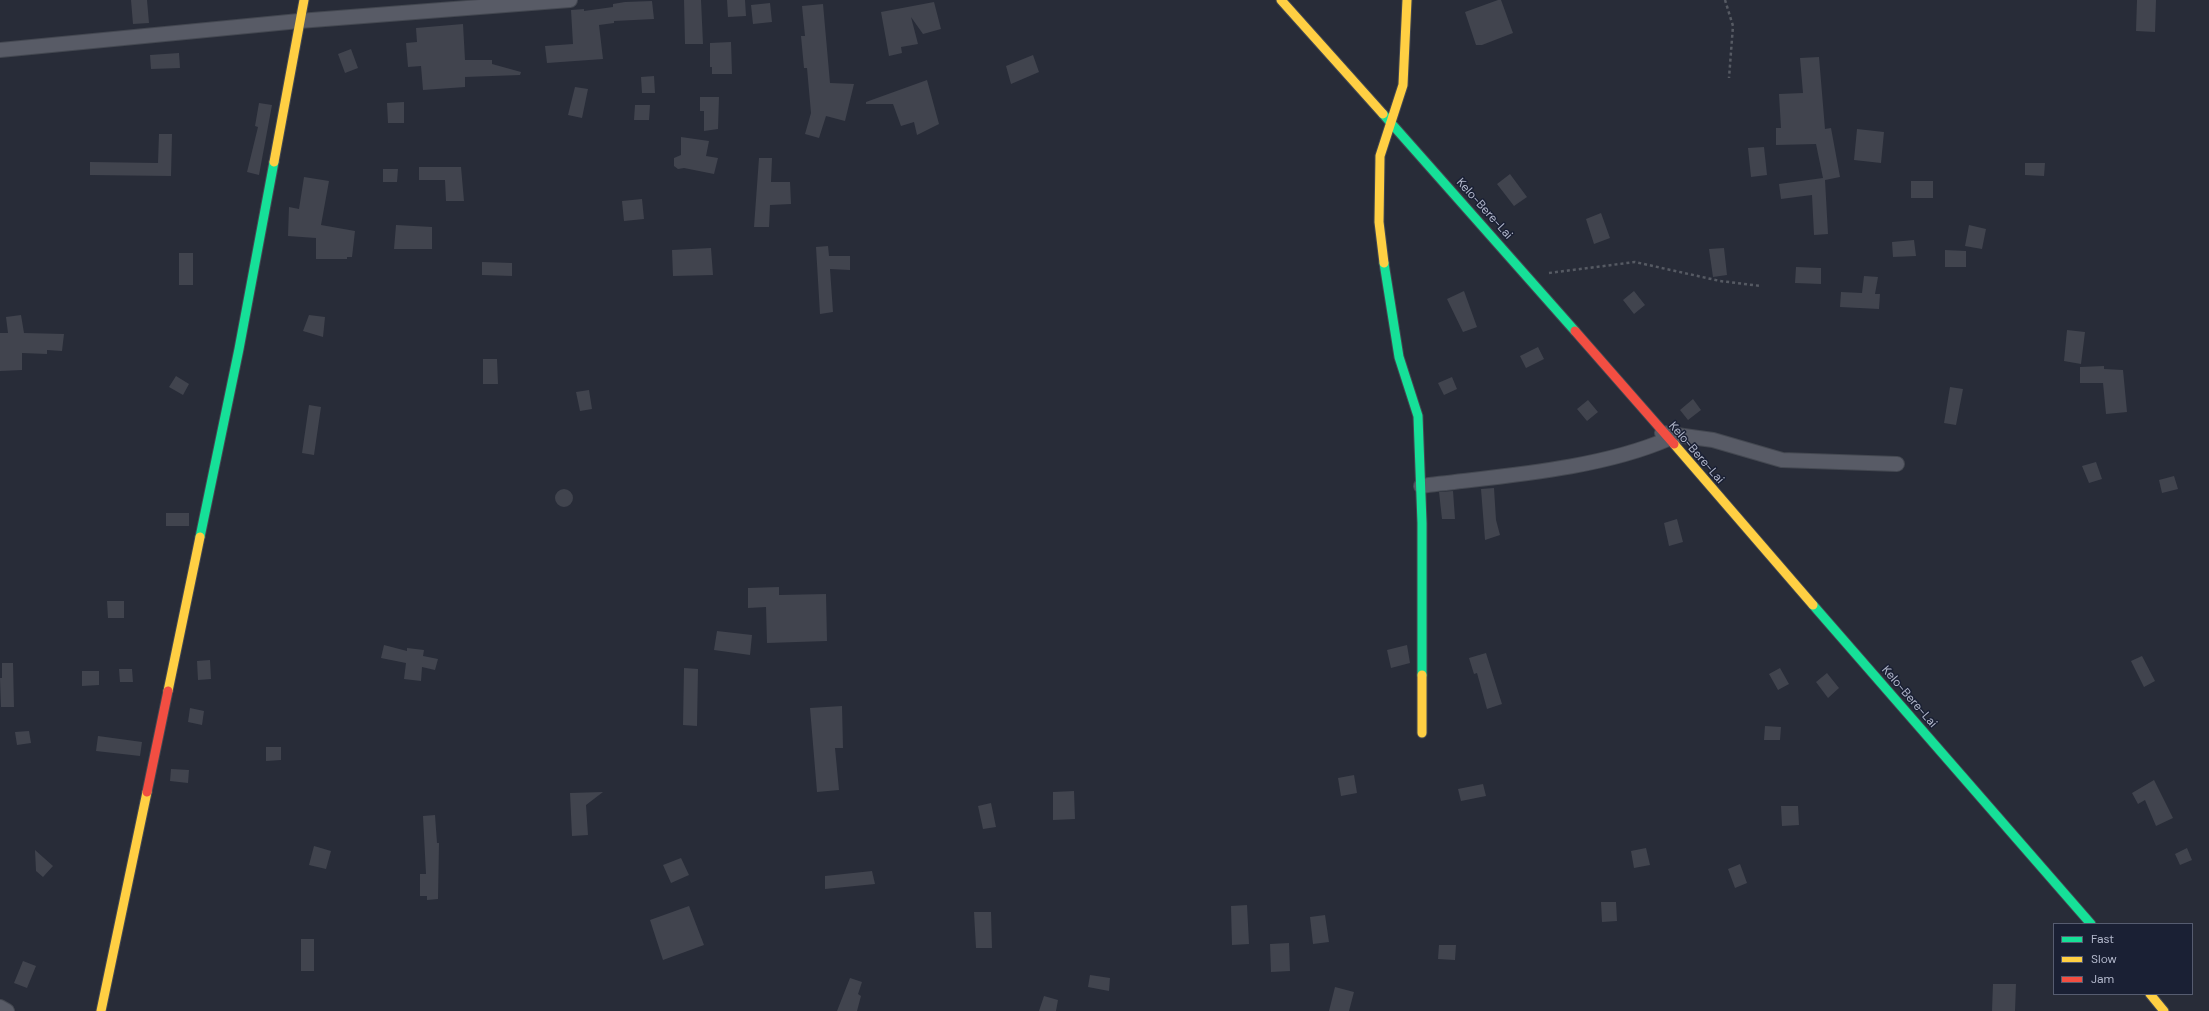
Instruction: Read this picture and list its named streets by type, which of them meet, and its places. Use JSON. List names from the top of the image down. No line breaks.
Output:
{"streets":{"street":["Kelo-Bere-Lai"]},"legend":["Fast","Slow","Jam"]}
